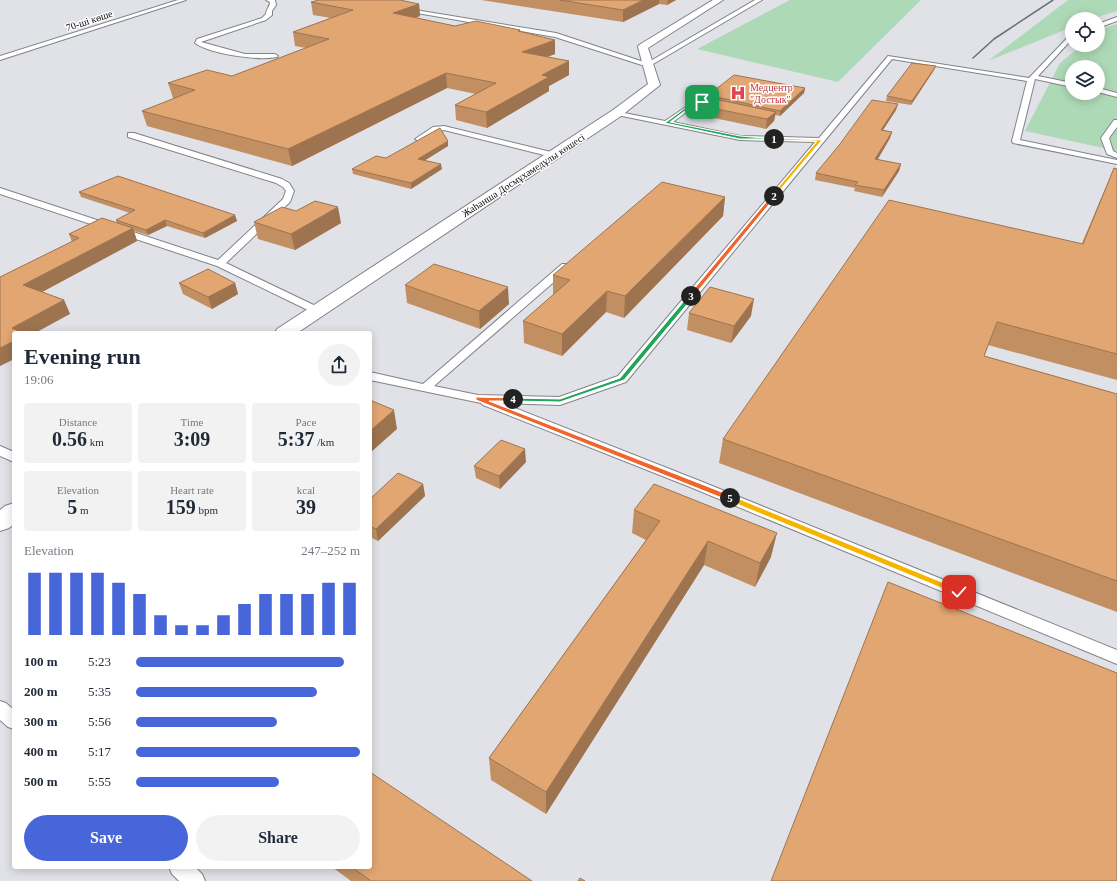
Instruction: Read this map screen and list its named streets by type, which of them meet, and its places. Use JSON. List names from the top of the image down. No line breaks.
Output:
{"streets":{"street":["Жаһанша Досмұхамедұлы көшесі"],"lane":["70-ші көше"]},"places":{"hospital":["Медцентр \"Достык\""]},"page":{"pins":["1","2","3","4","5"],"heading":["Evening run","19:06"],"stats":[["Distance","0.56 km"],["Time","3:09"],["Pace","5:37 /km"],["Elevation","5 m"],["Heart rate","159 bpm"],["kcal","39"]],"chart":["Elevation","247–252 m"],"list":[{"name":"100 m","note":"5:23"},{"name":"200 m","note":"5:35"},{"name":"300 m","note":"5:56"},{"name":"400 m","note":"5:17"},{"name":"500 m","note":"5:55"}],"buttons":["Save","Share"]}}
